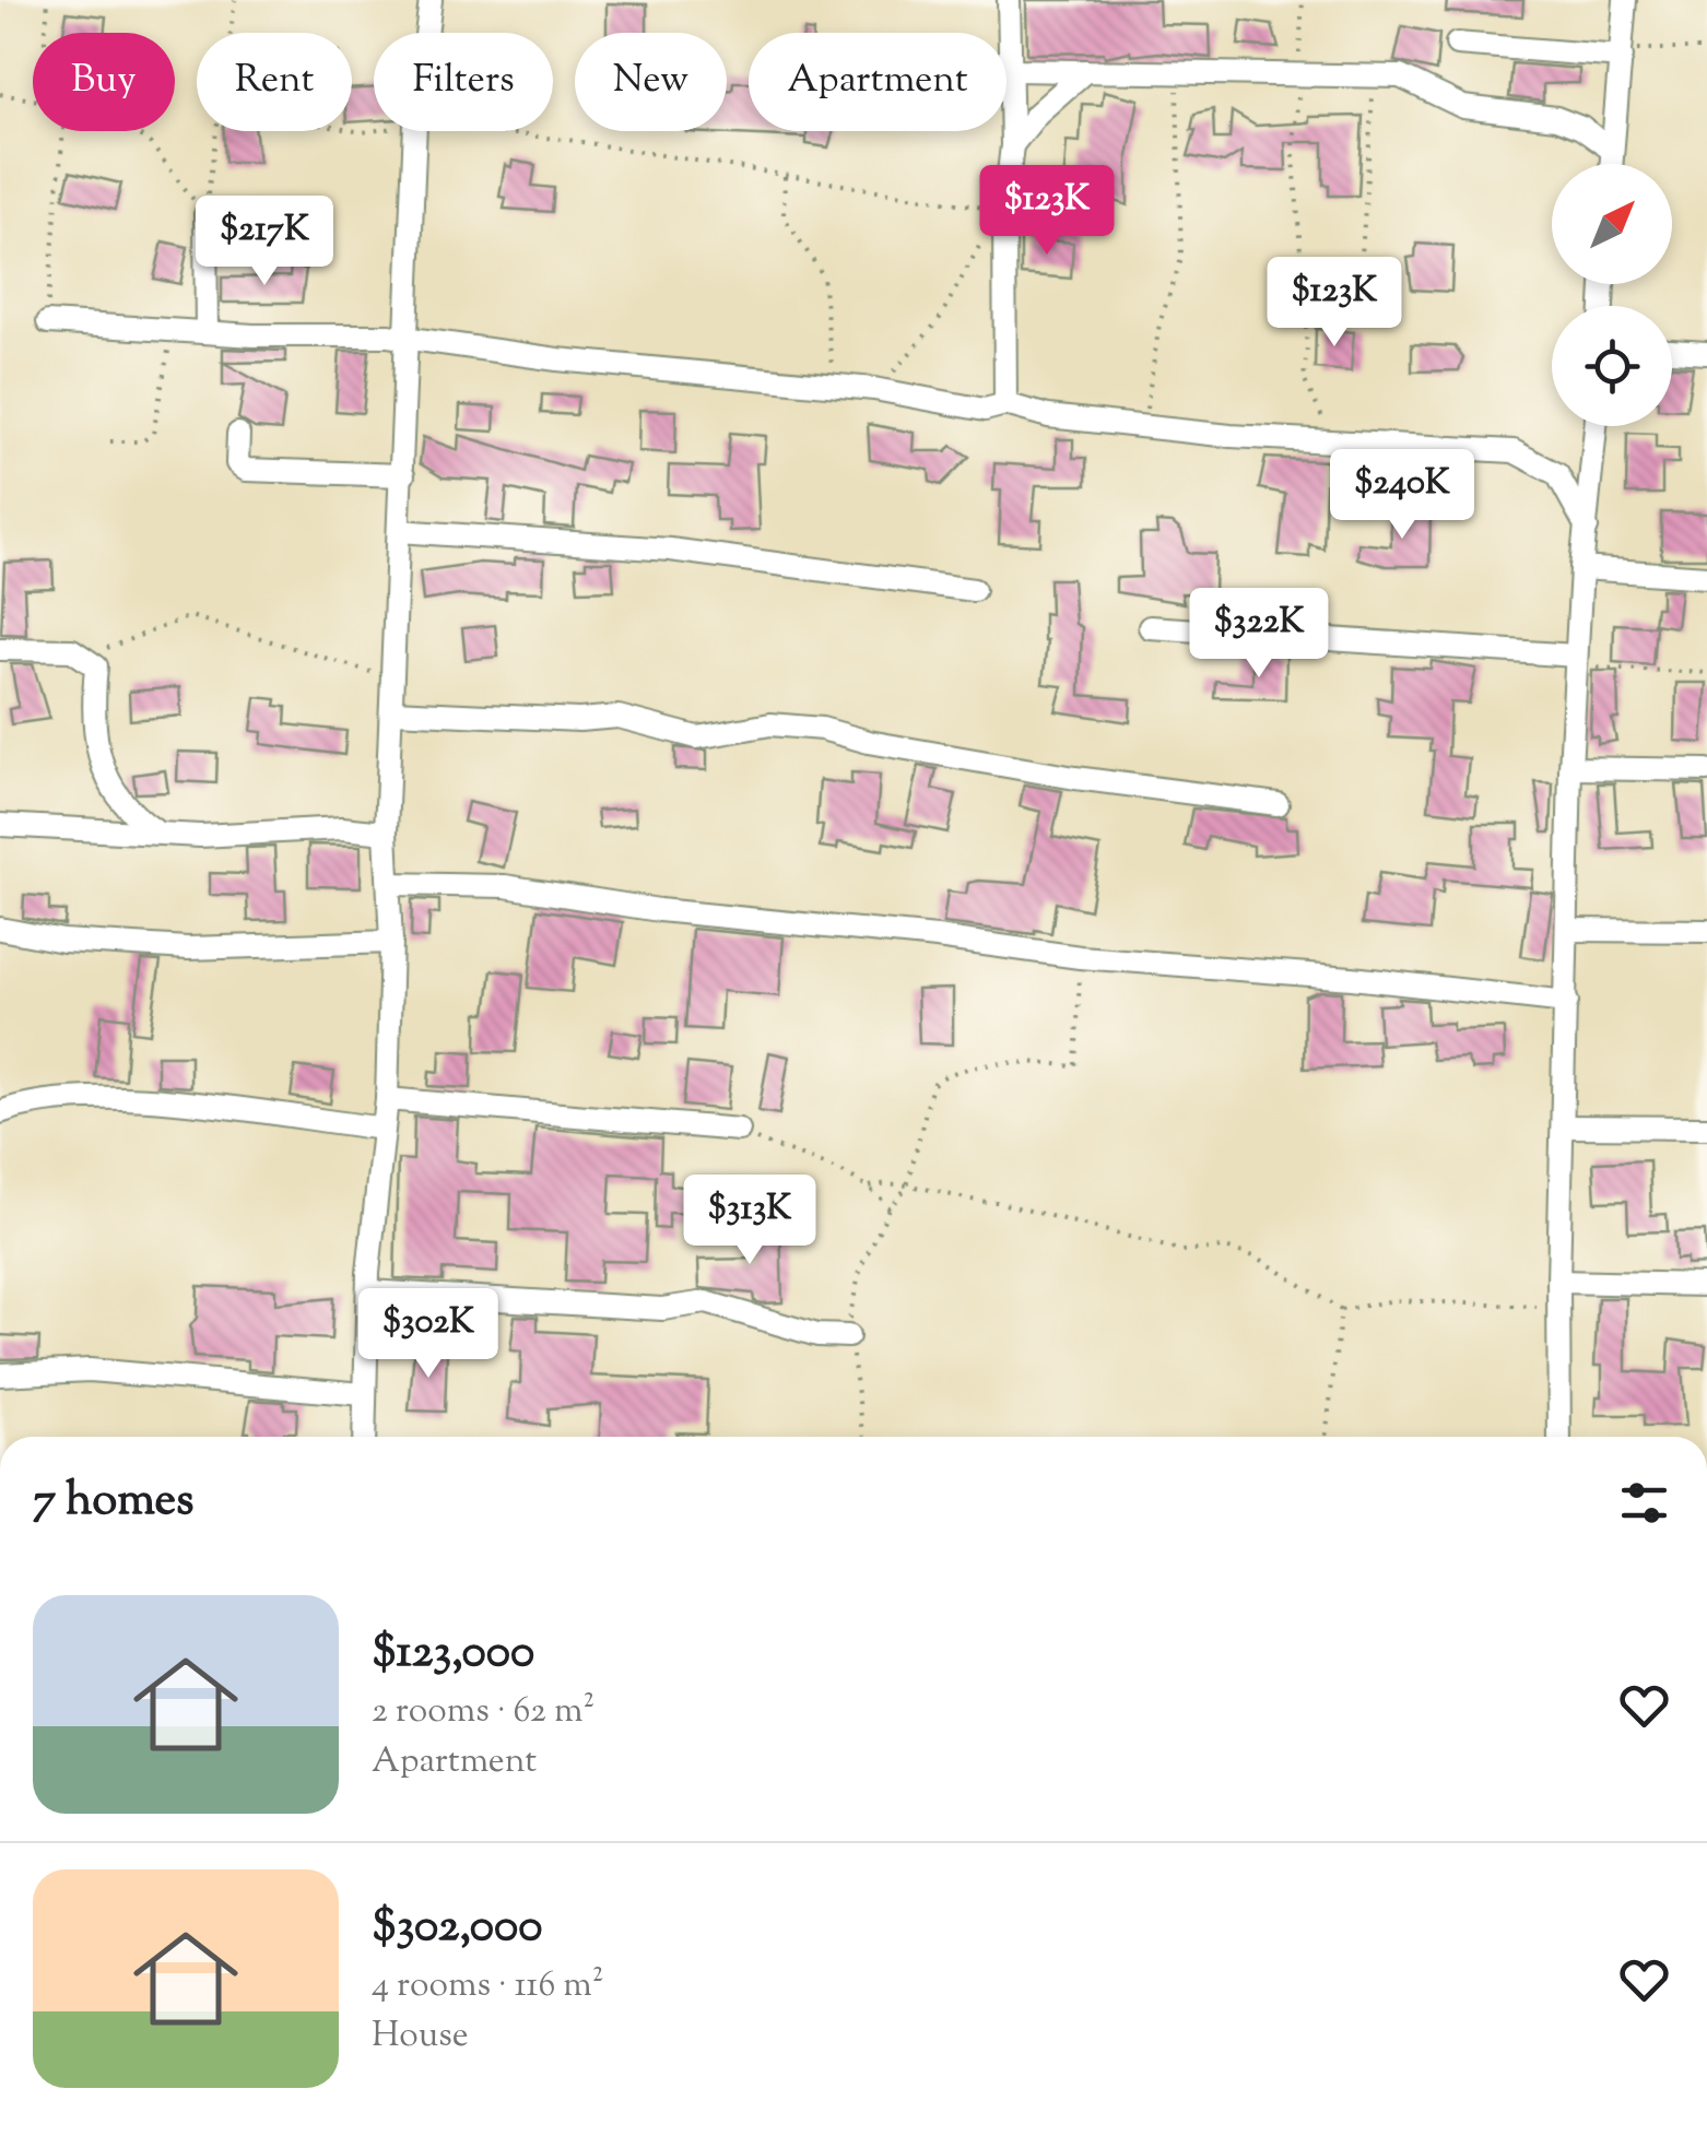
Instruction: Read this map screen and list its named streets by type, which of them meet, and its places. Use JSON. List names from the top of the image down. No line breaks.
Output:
{"north":"top right","page":{"chip":["Buy","Rent","Filters","New","Apartment"],"price":["$123K","$217K","$123K","$240K","$322K","$313K","$302K"],"heading":"7 homes","list":[{"name":"$123,000","note":"2 rooms · 62 m² · Apartment"},{"name":"$302,000","note":"4 rooms · 116 m² · House"}]}}
